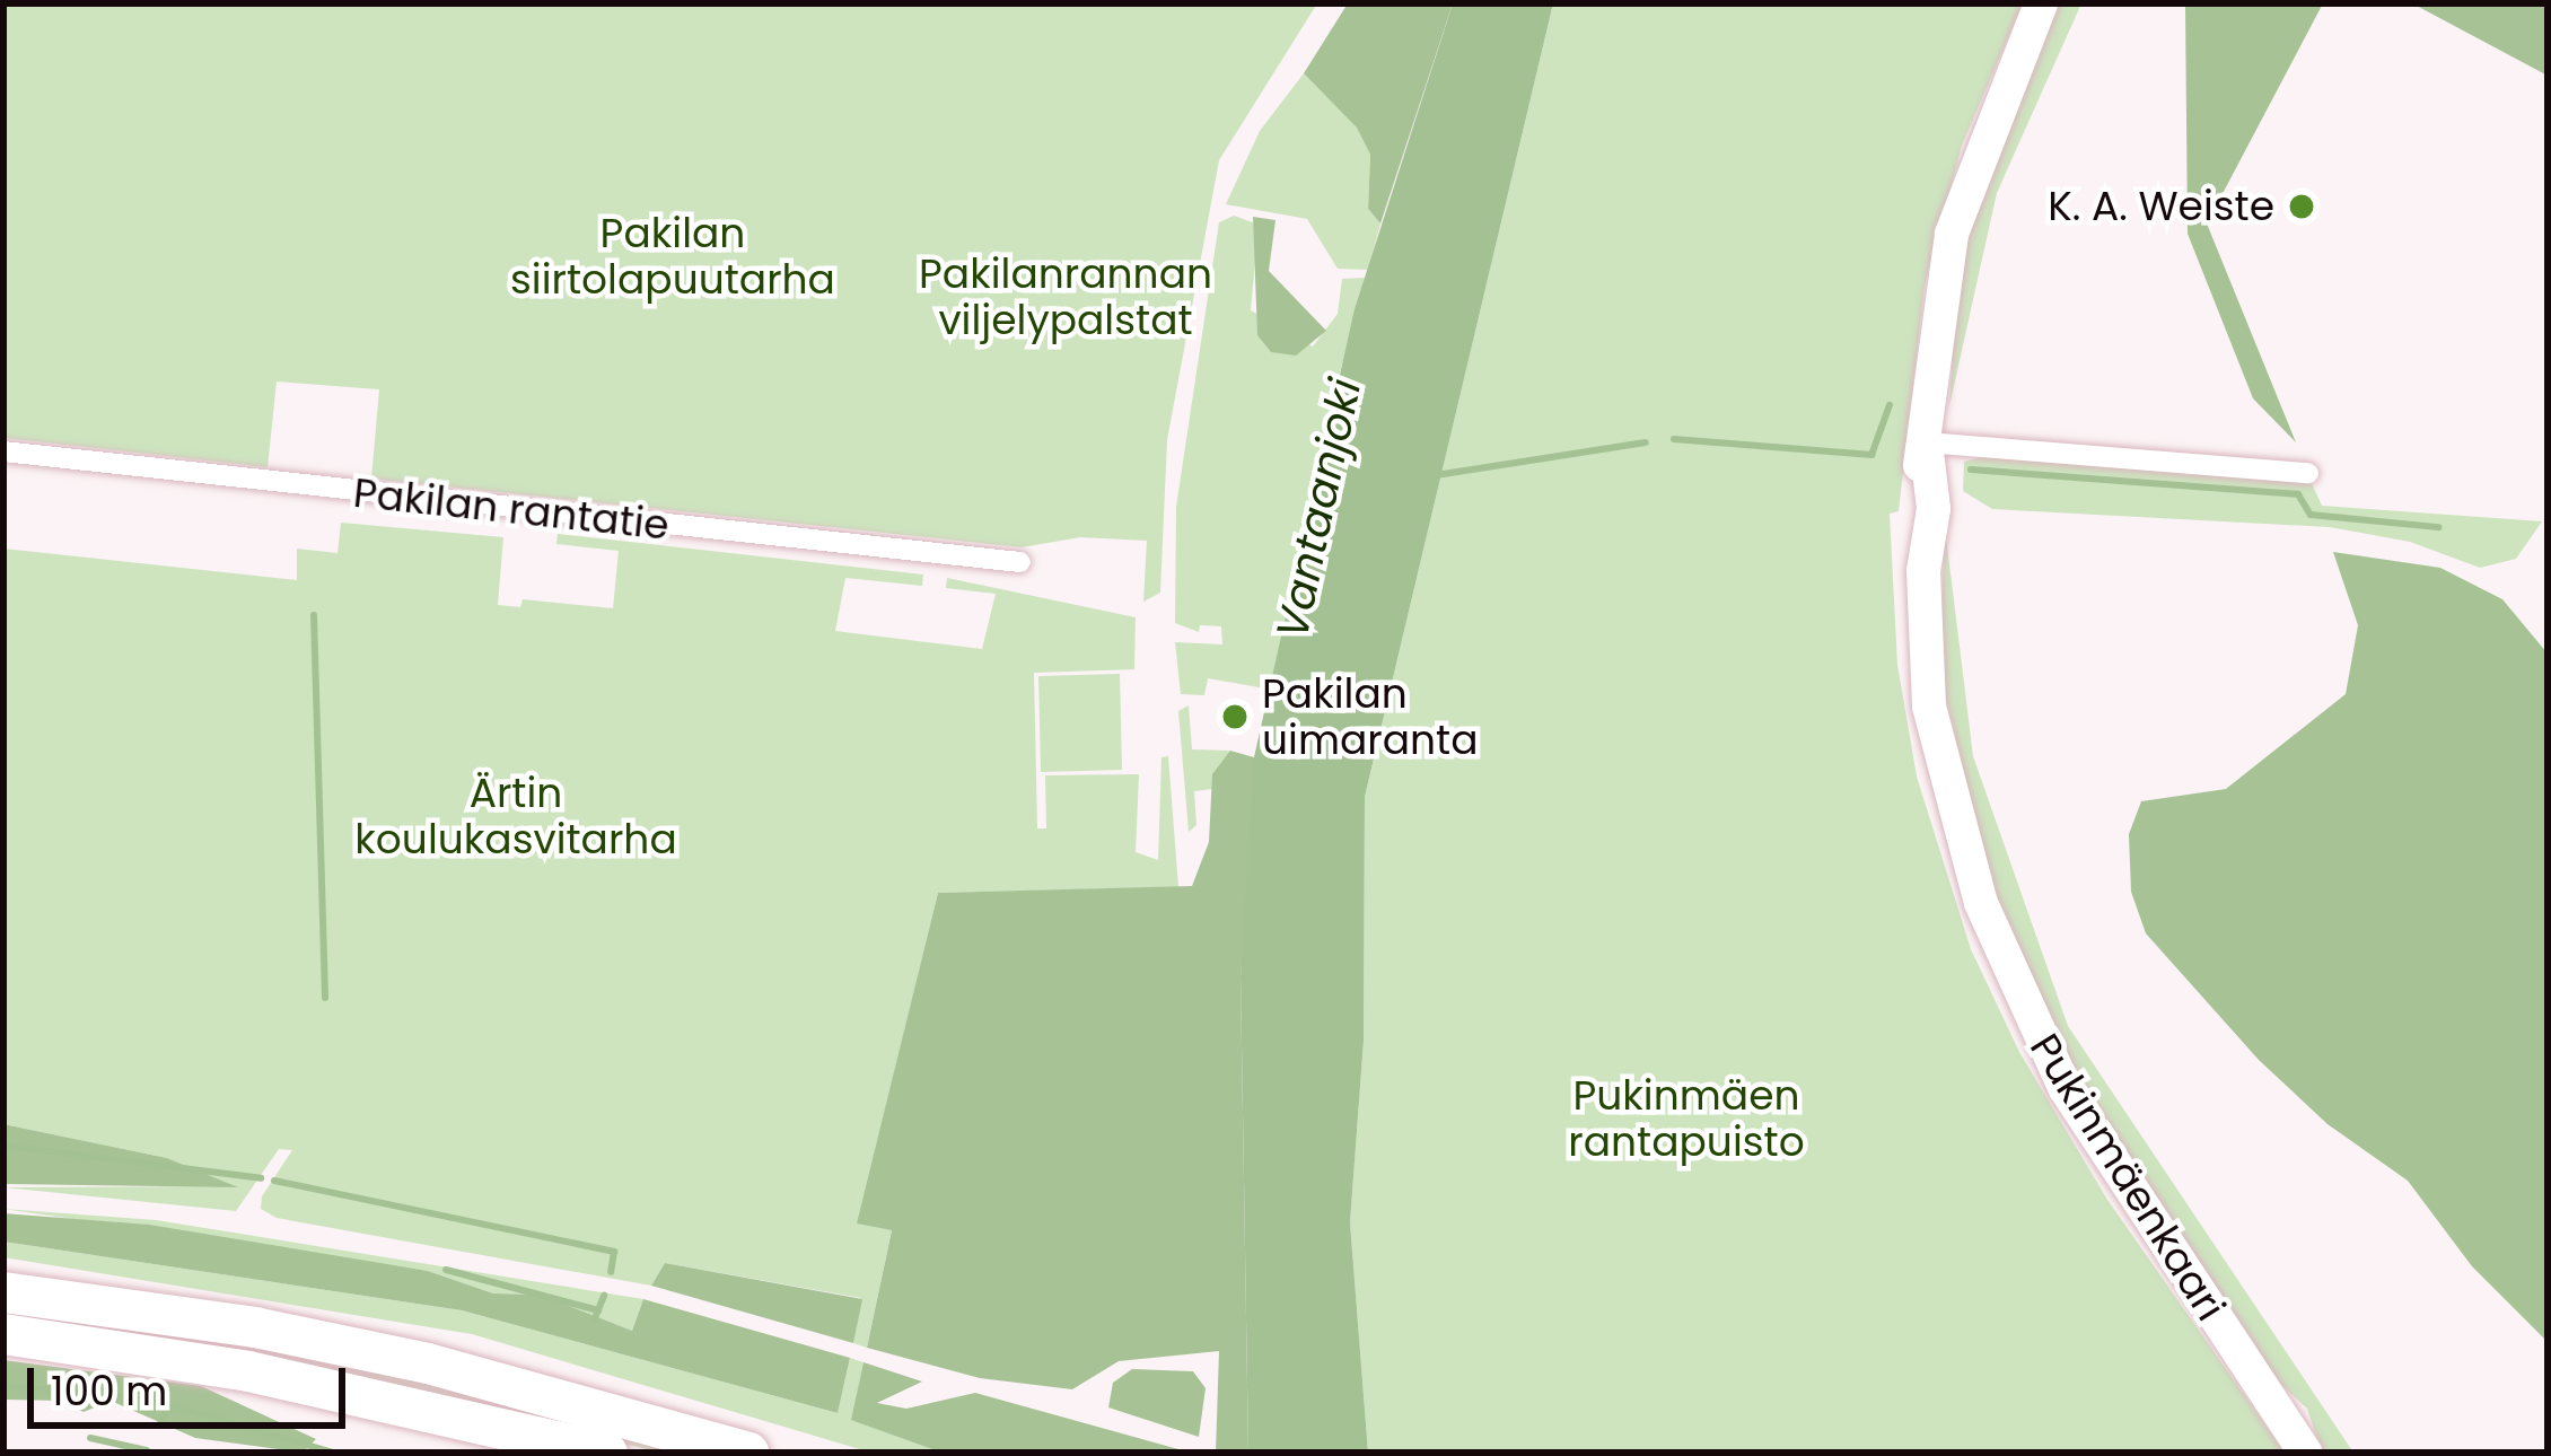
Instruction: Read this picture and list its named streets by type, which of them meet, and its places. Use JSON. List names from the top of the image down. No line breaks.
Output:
{"streets":{"main road":["Pukinmäenkaari"],"street":["Pakilan rantatie"]},"water":["Vantaanjoki"],"parks":["Pakilan siirtolapuutarha","Pakilanrannan viljelypalstat","Ärtin koulukasvitarha","Pukinmäen rantapuisto"],"places":["K. A. Weiste","Pakilan uimaranta"],"scale_bar":"100 m"}
